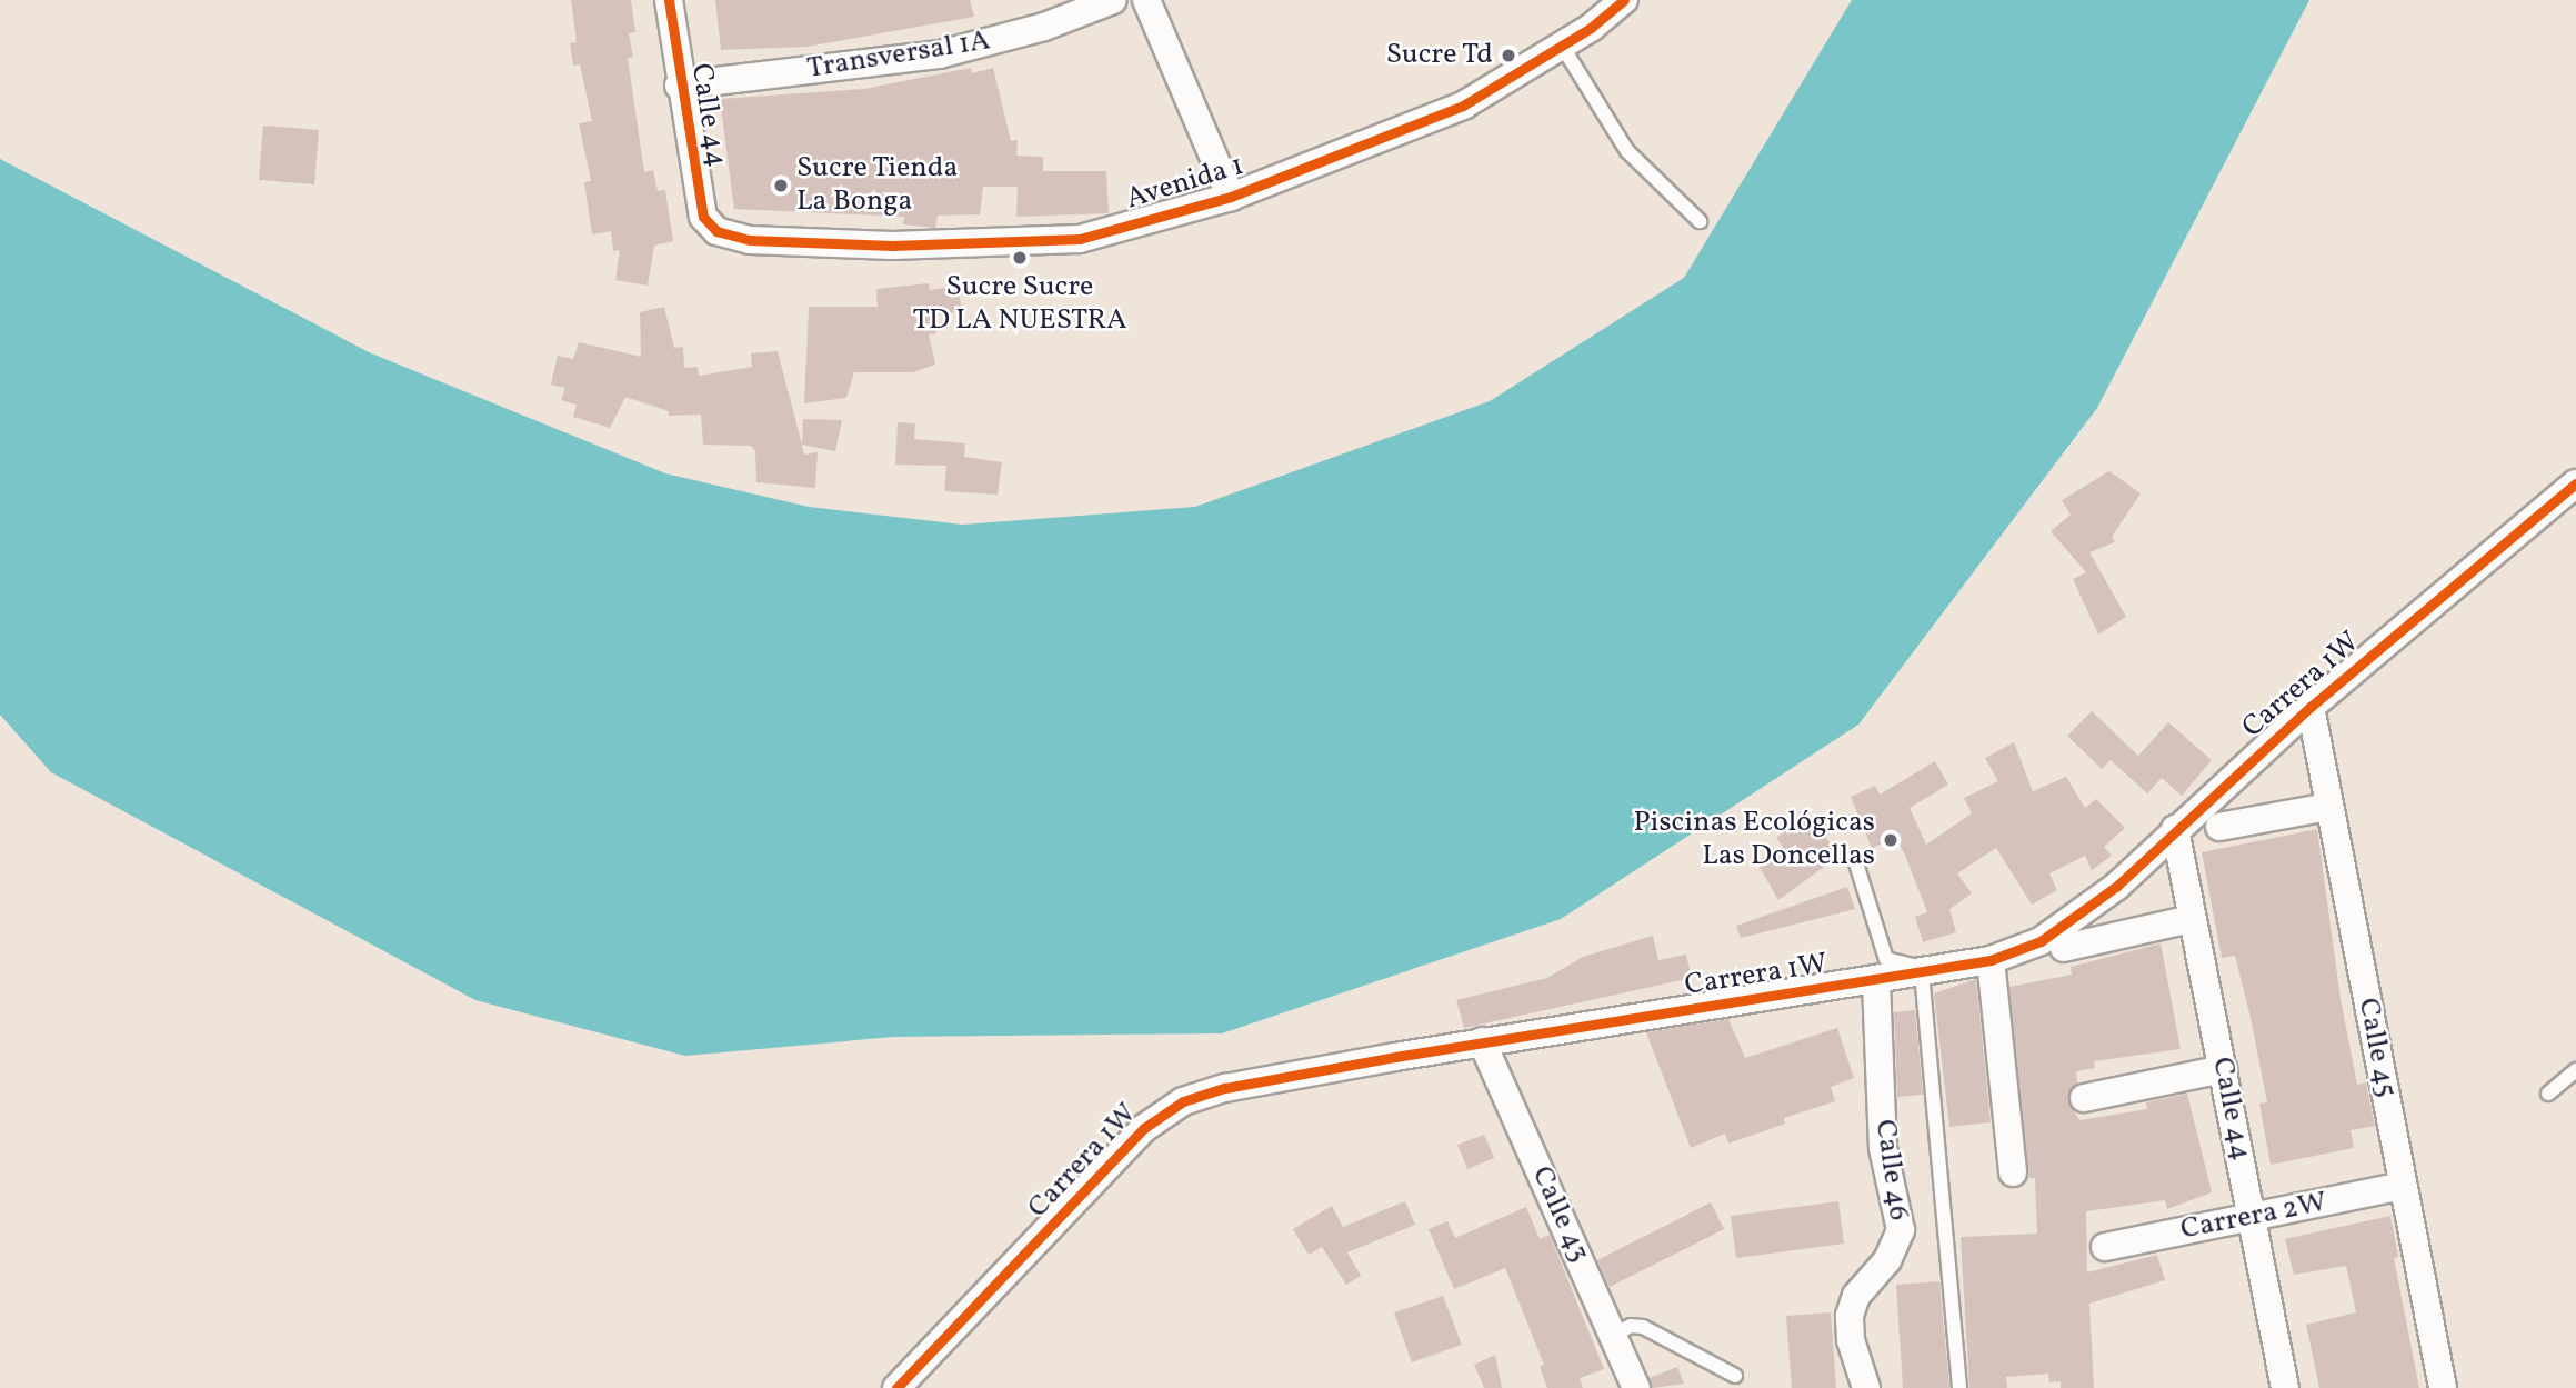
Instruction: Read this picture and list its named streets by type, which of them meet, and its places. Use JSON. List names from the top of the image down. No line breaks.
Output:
{"streets":{"street":["Transversal 1A","Calle 44","Avenida 1","Carrera 1W","Calle 45","Calle 46","Calle 43","Carrera 2W"]},"crossings":[["Transversal 1A","Calle 44"],["Calle 44","Avenida 1"],["Calle 44","Carrera 1W"],["Calle 44","Carrera 2W"],["Carrera 1W","Calle 45"],["Carrera 1W","Calle 46"],["Carrera 1W","Calle 43"],["Calle 45","Carrera 2W"]],"places":["Sucre Td","Sucre Tienda La Bonga","Sucre Sucre TD LA NUESTRA","Piscinas Ecológicas Las Doncellas"]}
